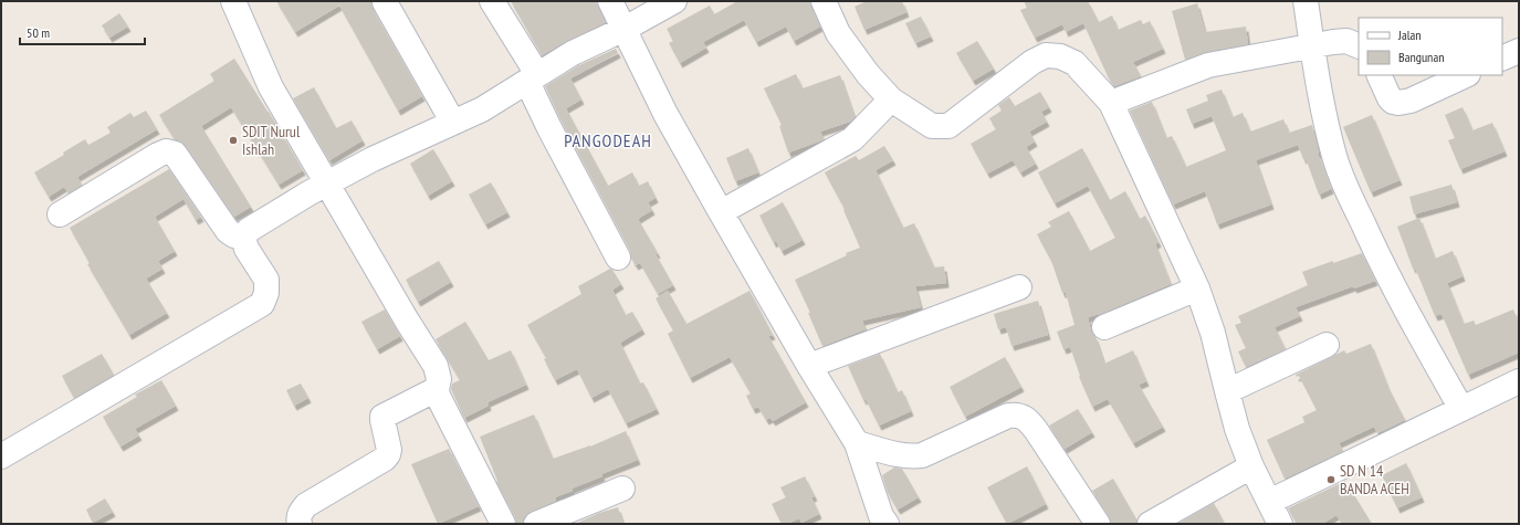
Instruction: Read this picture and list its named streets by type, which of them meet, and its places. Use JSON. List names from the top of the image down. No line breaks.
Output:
{"districts":["PANGODEAH"],"places":["SDIT Nurul Ishlah","SD N 14 BANDA ACEH"],"legend":["Jalan","Bangunan"],"scale_bar":"50 m"}
